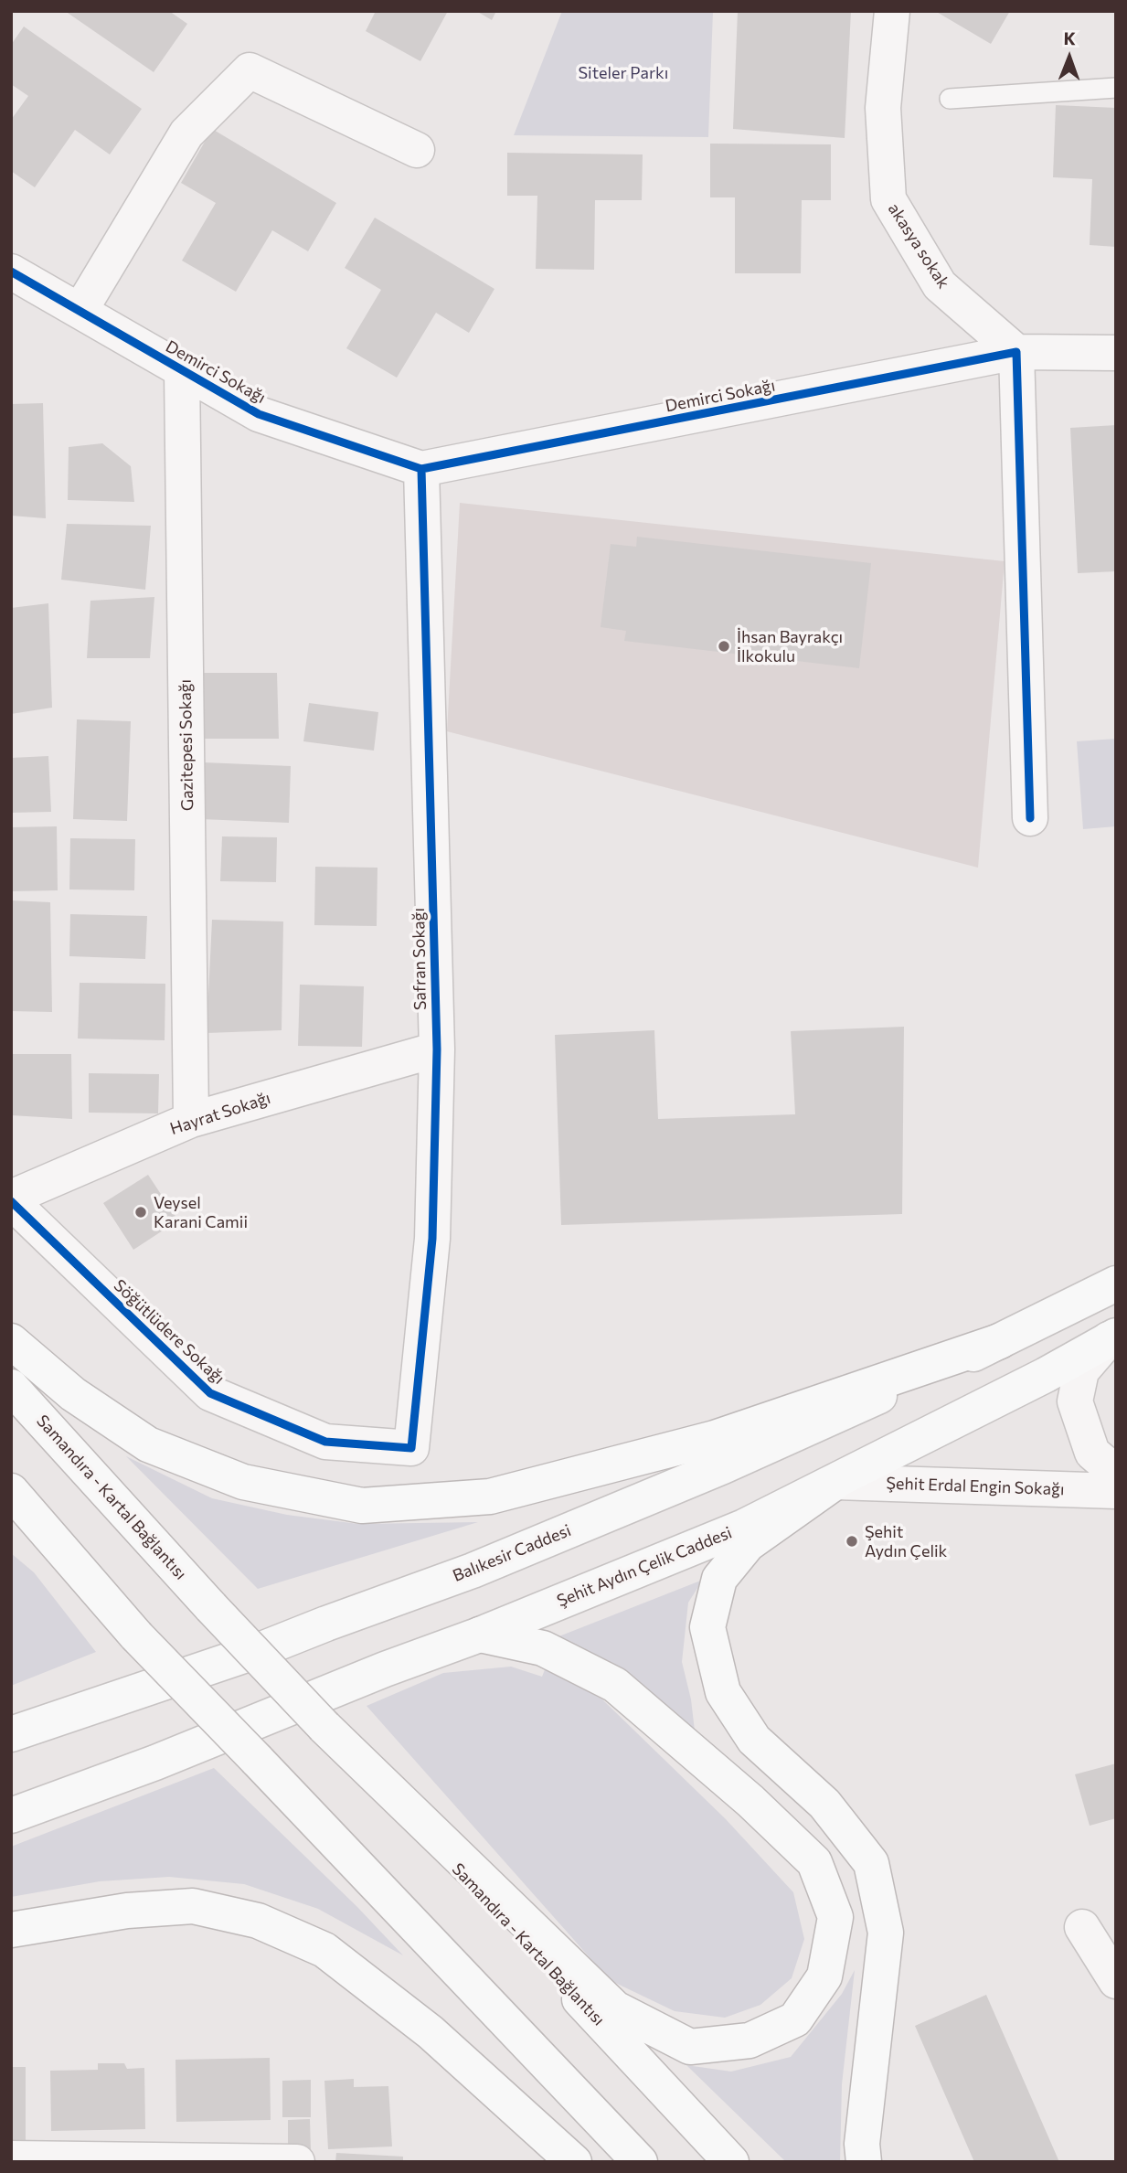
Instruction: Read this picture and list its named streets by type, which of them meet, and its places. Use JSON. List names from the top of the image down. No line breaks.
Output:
{"streets":{"main road":["Samandıra - Kartal Bağlantısı","Balıkesir Caddesi","Şehit Aydın Çelik Caddesi"],"street":["akasya sokak","Demirci Sokağı","Gazitepesi Sokağı","Safran Sokağı","Hayrat Sokağı","Söğütlüdere Sokağı","Şehit Erdal Engin Sokağı"]},"crossings":[["akasya sokak","Demirci Sokağı"],["Demirci Sokağı","Gazitepesi Sokağı"],["Demirci Sokağı","Safran Sokağı"],["Gazitepesi Sokağı","Hayrat Sokağı"],["Safran Sokağı","Hayrat Sokağı"],["Safran Sokağı","Söğütlüdere Sokağı"],["Hayrat Sokağı","Söğütlüdere Sokağı"],["Şehit Erdal Engin Sokağı","Şehit Aydın Çelik Caddesi"]],"parks":["Siteler Parkı"],"places":["İhsan Bayrakçı İlkokulu","Veysel Karani Camii","Şehit Aydın Çelik"],"north":"top"}
